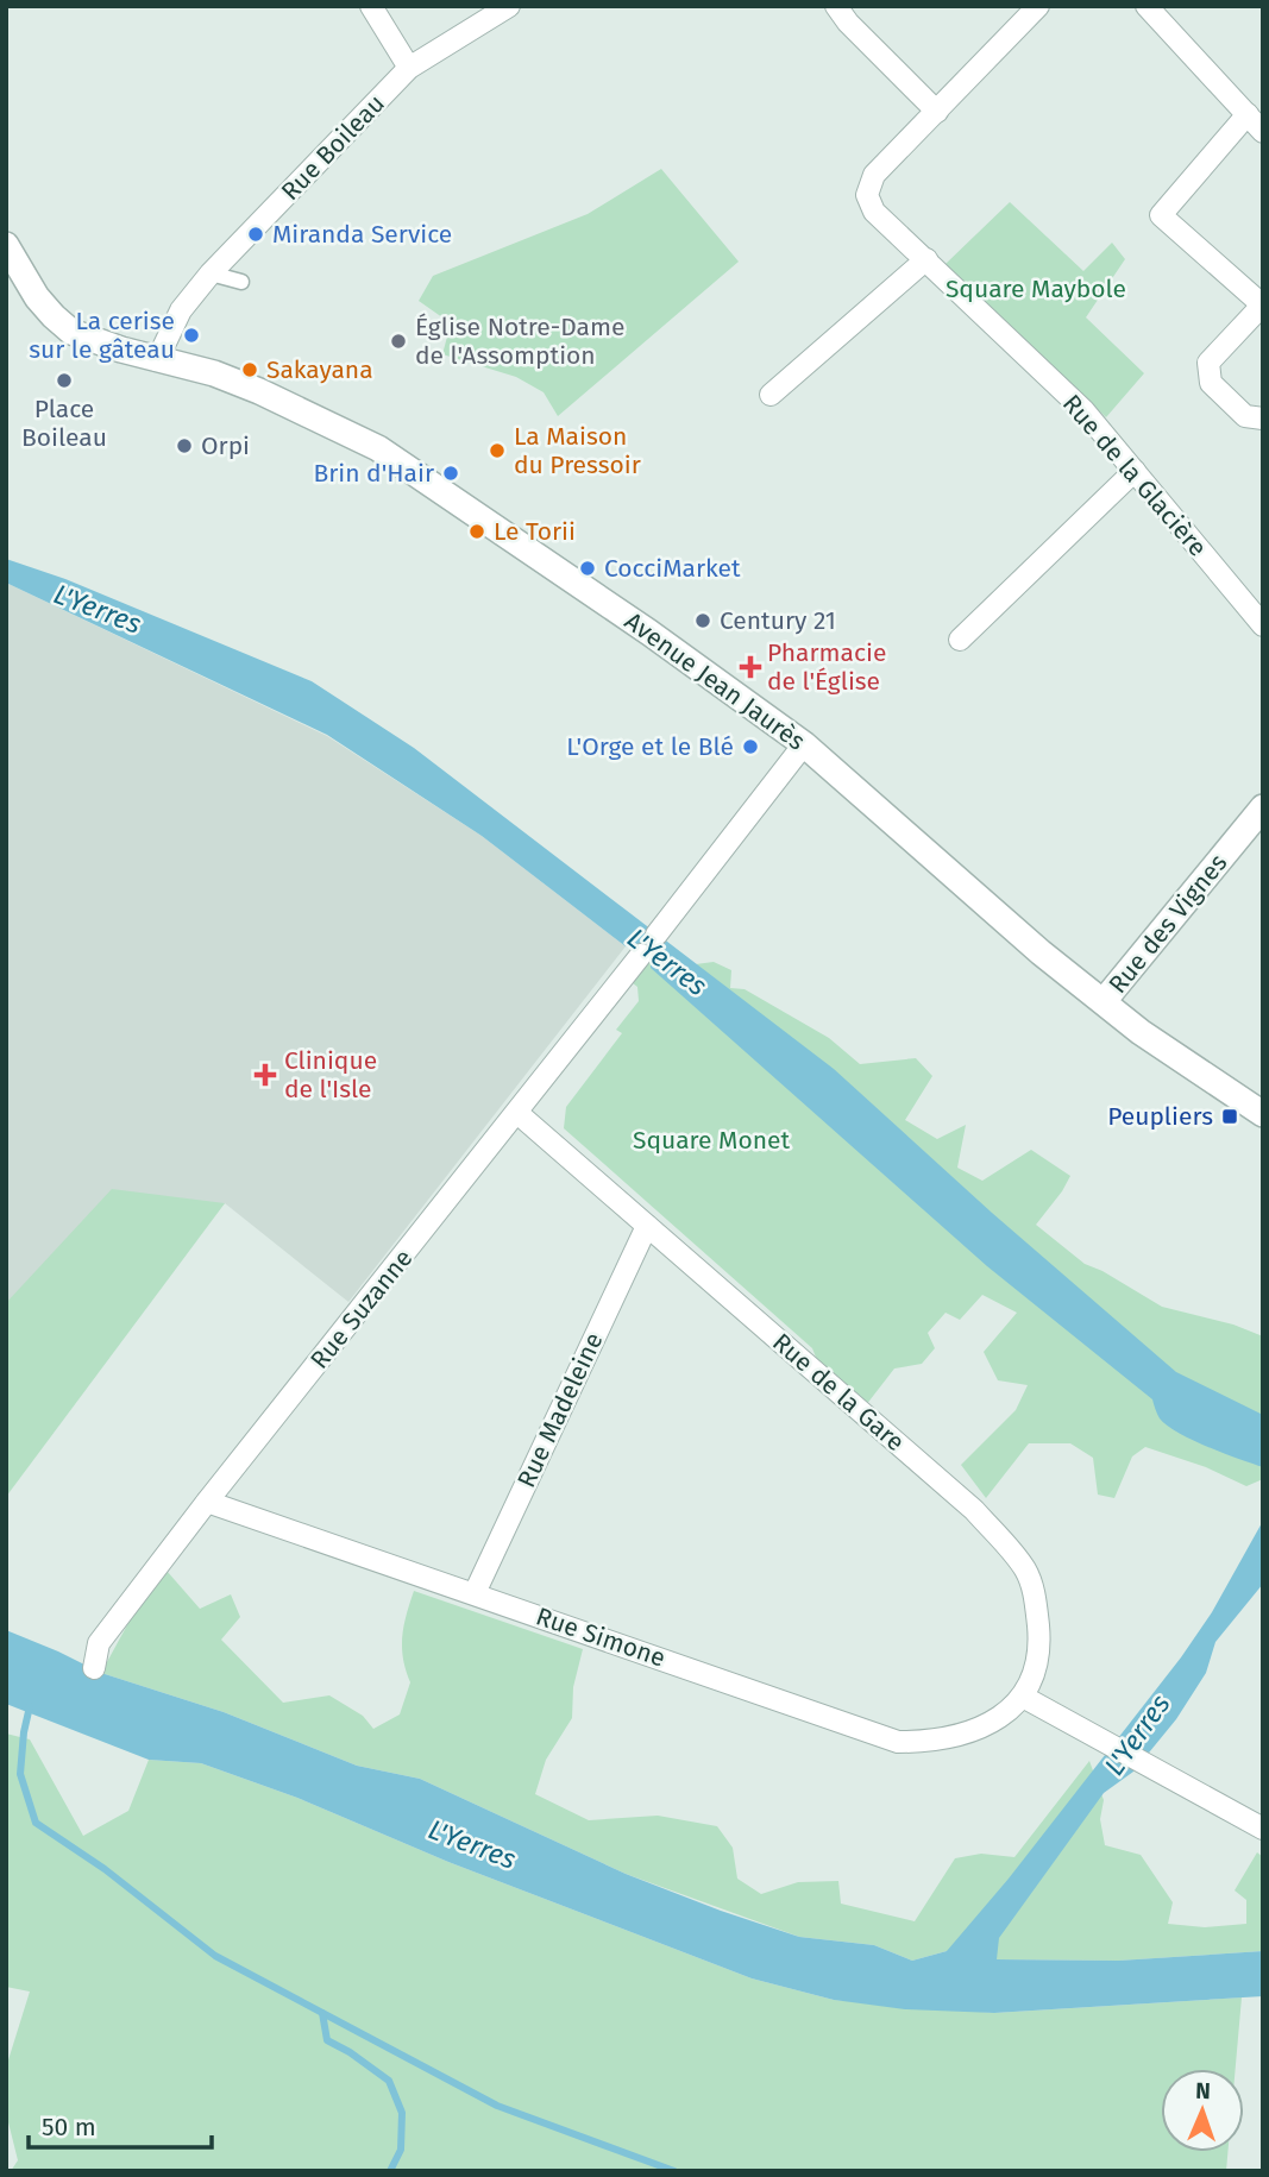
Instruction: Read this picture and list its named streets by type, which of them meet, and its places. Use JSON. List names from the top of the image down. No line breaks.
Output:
{"streets":{"street":["Rue Boileau","Rue de la Glacière","Avenue Jean Jaurès","Rue des Vignes","Rue Suzanne","Rue de la Gare","Rue Madeleine","Rue Simone"]},"crossings":[["Rue Boileau","Avenue Jean Jaurès"],["Avenue Jean Jaurès","Rue des Vignes"],["Rue Suzanne","Rue de la Gare"],["Rue Suzanne","Rue Simone"],["Rue de la Gare","Rue Madeleine"],["Rue de la Gare","Rue Simone"],["Rue Madeleine","Rue Simone"]],"water":["L'Yerres"],"parks":["Square Maybole","Square Monet"],"places":{"other":["Miranda Service","La cerise sur le gâteau","Église Notre-Dame de l'Assomption","Sakayana","Place Boileau","Orpi","La Maison du Pressoir","Brin d'Hair","Le Torii","CocciMarket","Century 21","L'Orge et le Blé"],"health":["Pharmacie de l'Église","Clinique de l'Isle"],"transit":["Peupliers"]},"scale_bar":"50 m","north":"top"}
